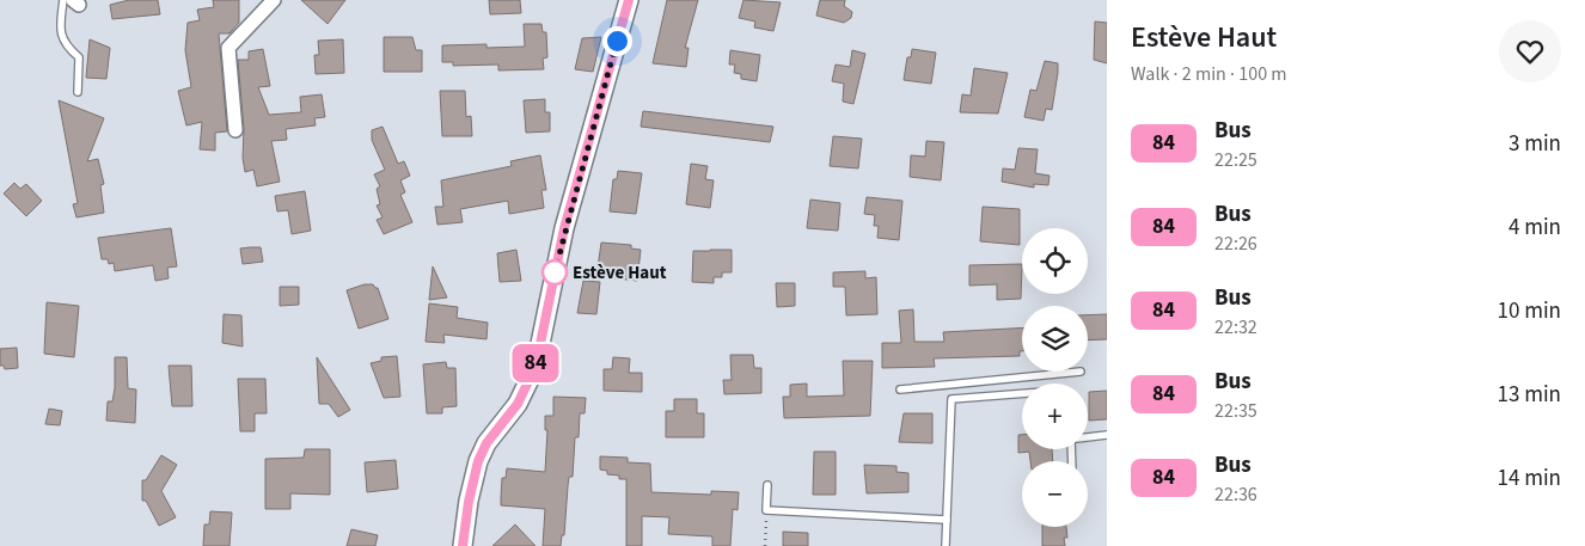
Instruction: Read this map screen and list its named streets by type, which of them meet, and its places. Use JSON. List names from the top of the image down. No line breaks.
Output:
{"places":["Estève Haut"],"lines":["bus line 84"],"page":{"on_map":"84","heading":["Estève Haut","Walk · 2 min · 100 m"],"list":[{"mark":"84","name":"Bus","note":"22:25","value":"3 min"},{"mark":"84","name":"Bus","note":"22:26","value":"4 min"},{"mark":"84","name":"Bus","note":"22:32","value":"10 min"},{"mark":"84","name":"Bus","note":"22:35","value":"13 min"},{"mark":"84","name":"Bus","note":"22:36","value":"14 min"}],"map_buttons":["+","−"]}}
